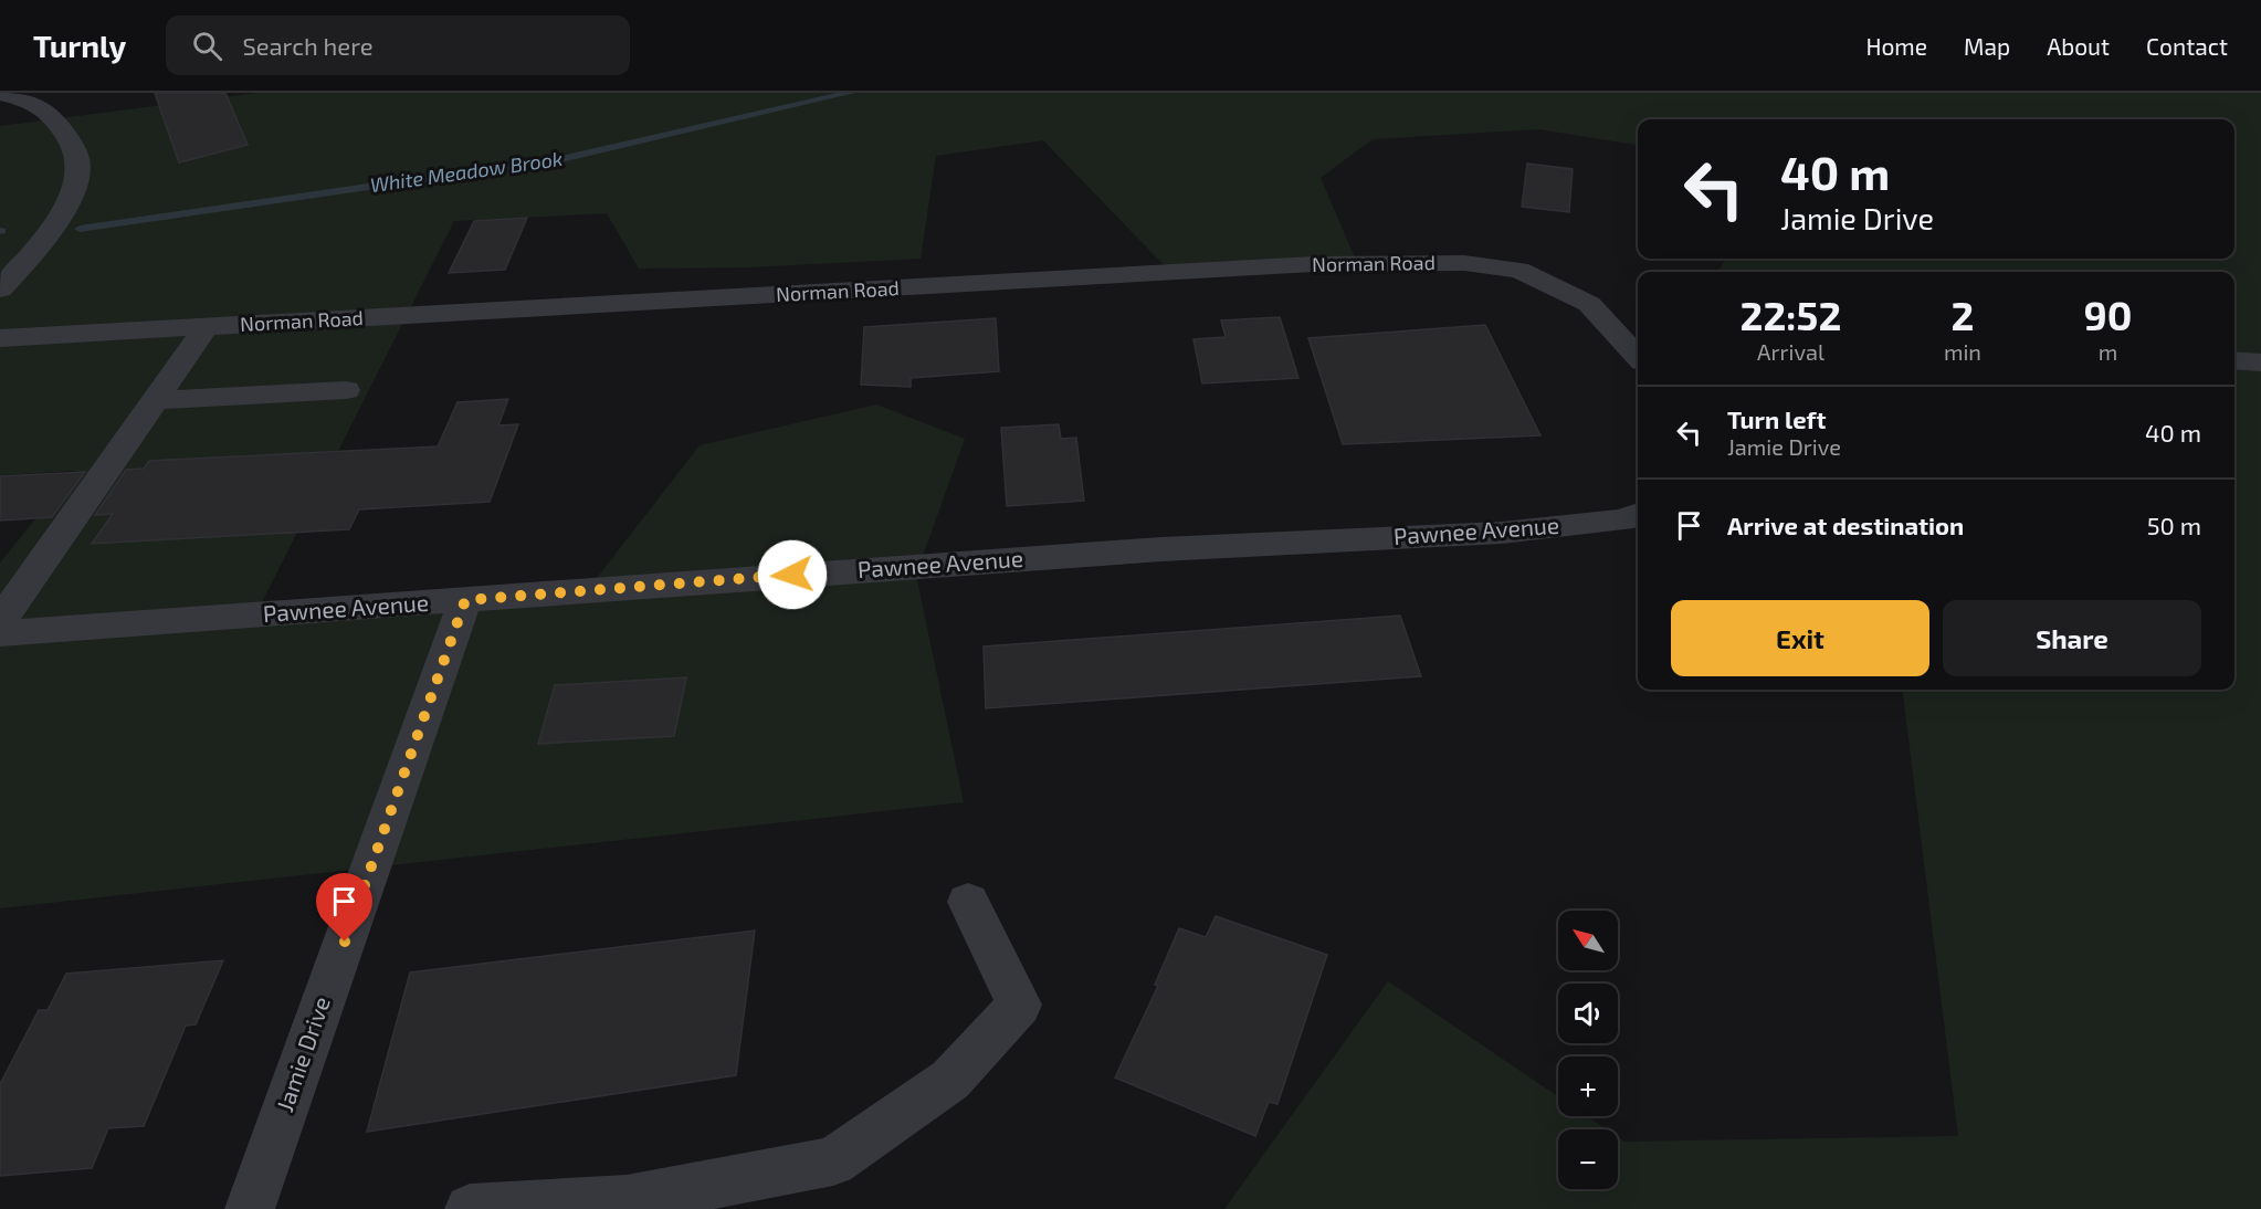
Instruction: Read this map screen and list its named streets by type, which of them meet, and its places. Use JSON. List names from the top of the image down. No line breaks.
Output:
{"streets":{"street":["Norman Road","Pawnee Avenue","Jamie Drive"]},"crossings":[["Pawnee Avenue","Jamie Drive"]],"water":["White Meadow Brook"],"north":"top left","page":{"header":"Turnly","search":"Search here","nav":["Home","Map","About","Contact"],"turn":["40 m","Jamie Drive"],"eta":["22:52","Arrival","2","min","90","m"],"list":[{"name":"Turn left","note":"Jamie Drive","value":"40 m"},{"name":"Arrive at destination","value":"50 m"}],"buttons":["Exit","Share"],"map_buttons":["+","−"]}}
